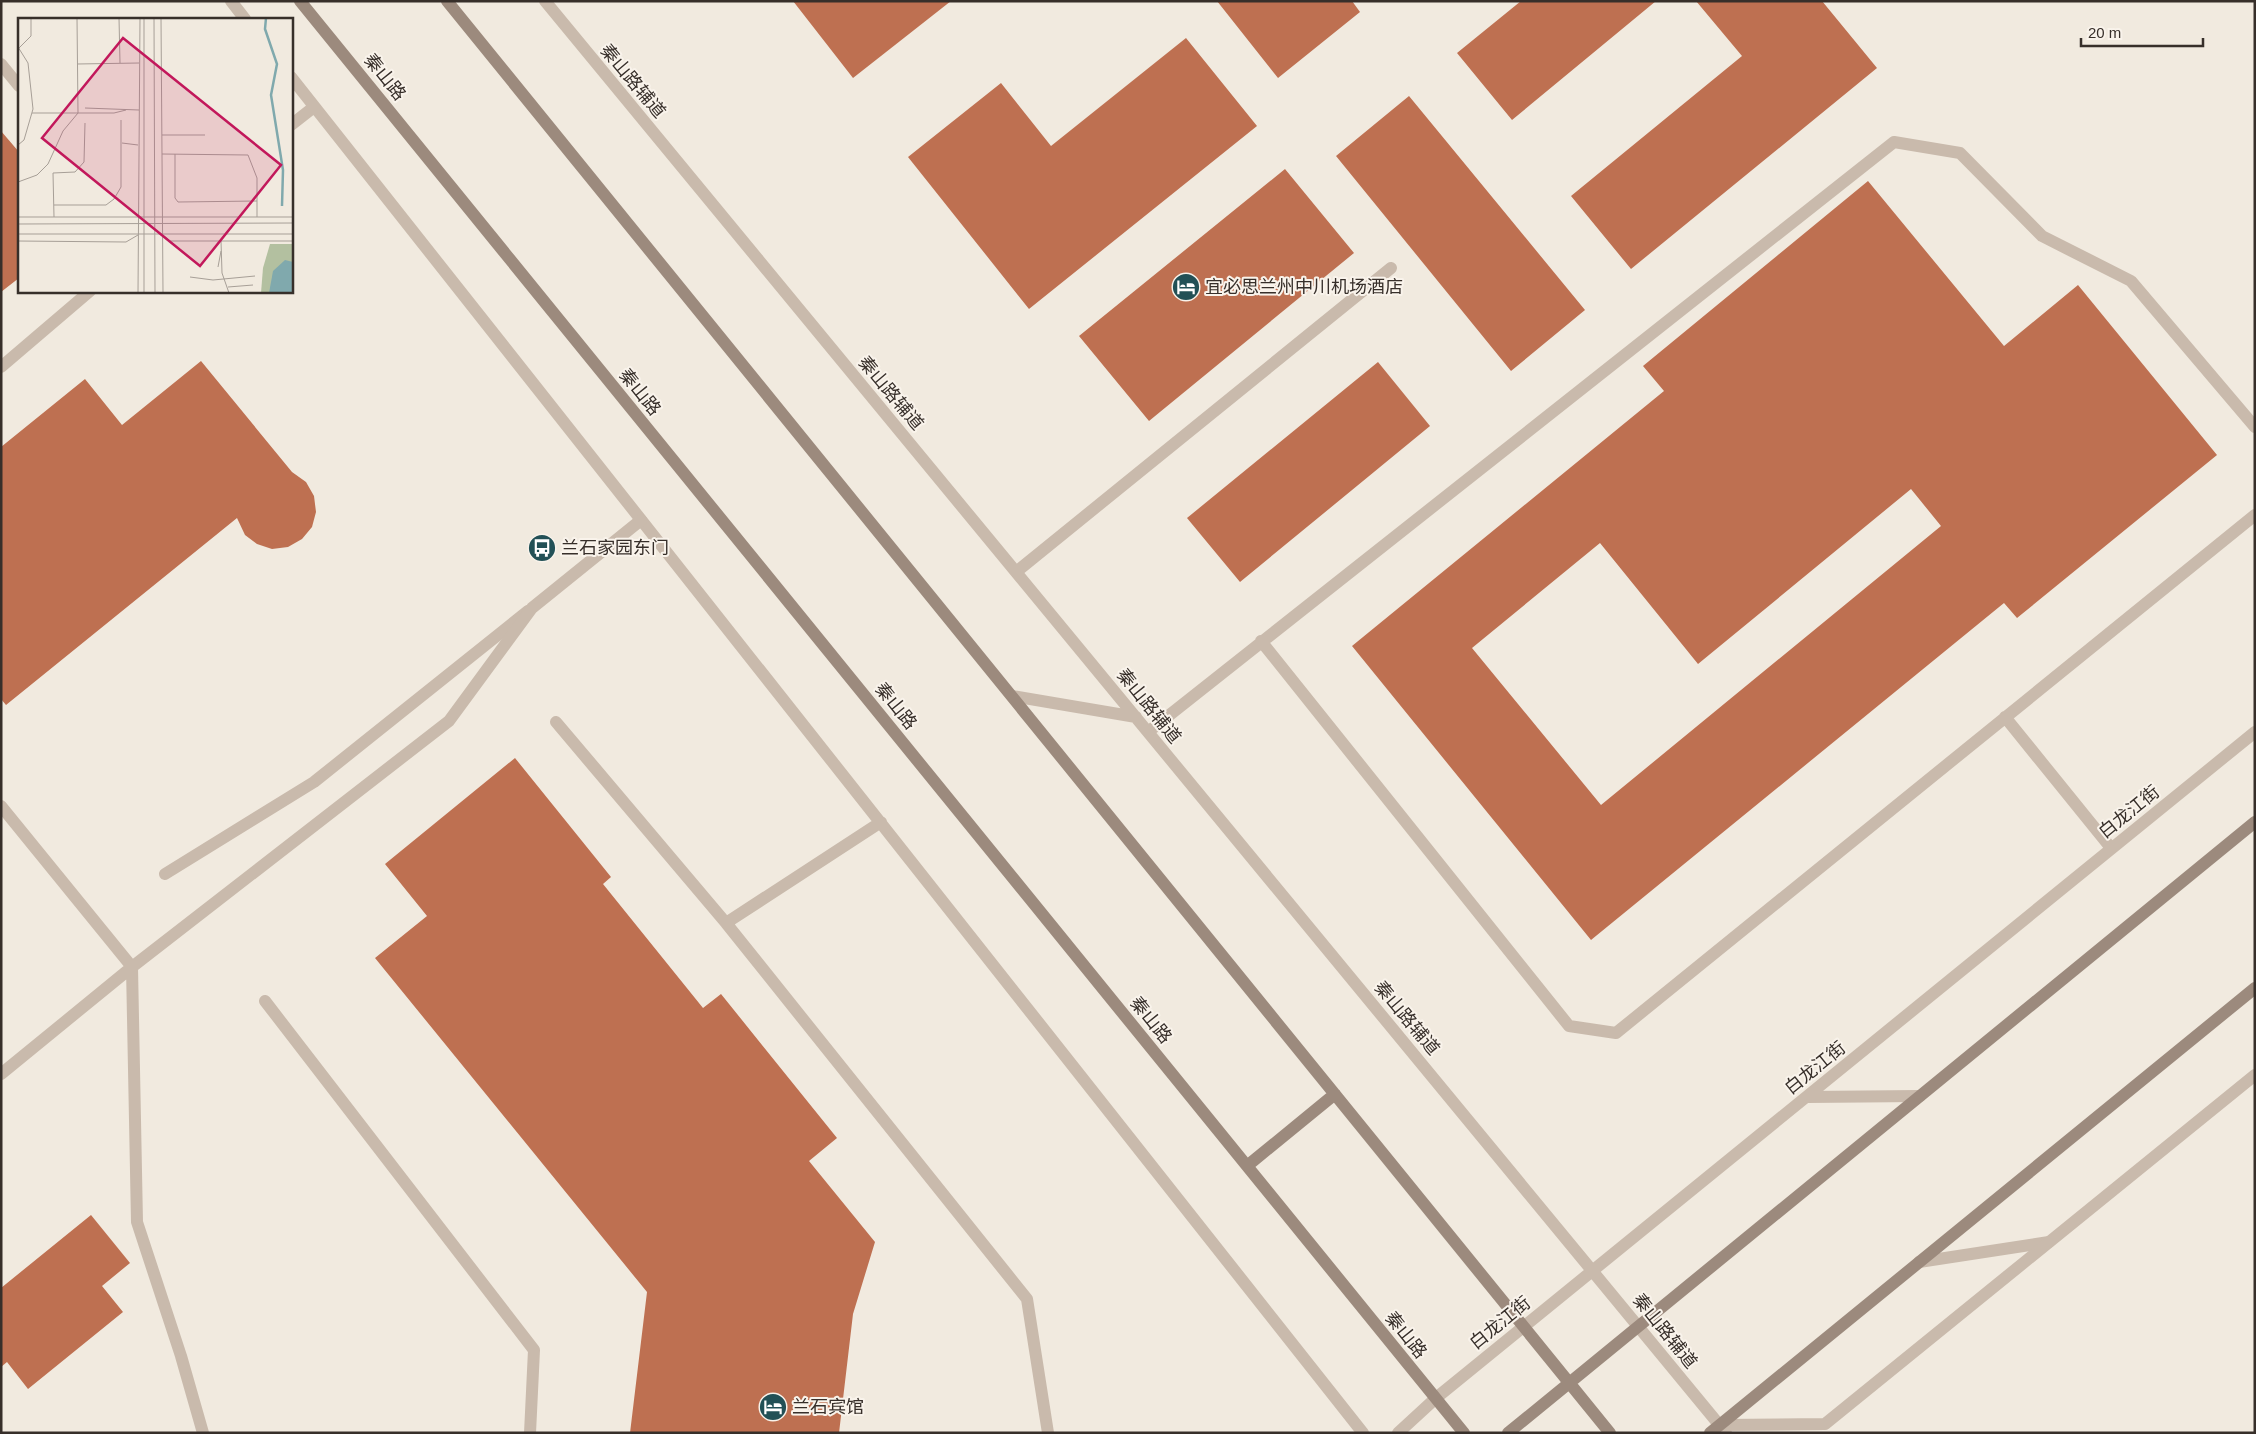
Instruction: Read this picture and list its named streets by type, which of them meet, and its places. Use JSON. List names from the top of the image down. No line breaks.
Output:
{"streets":{"street":["秦山路","秦山路辅道","白龙江街"]},"crossings":[["秦山路","白龙江街"],["秦山路辅道","白龙江街"]],"places":{"hotel":["宜必思兰州中川机场酒店","兰石宾馆"],"bus stop":["兰石家园东门"]},"scale_bar":"20 m"}
